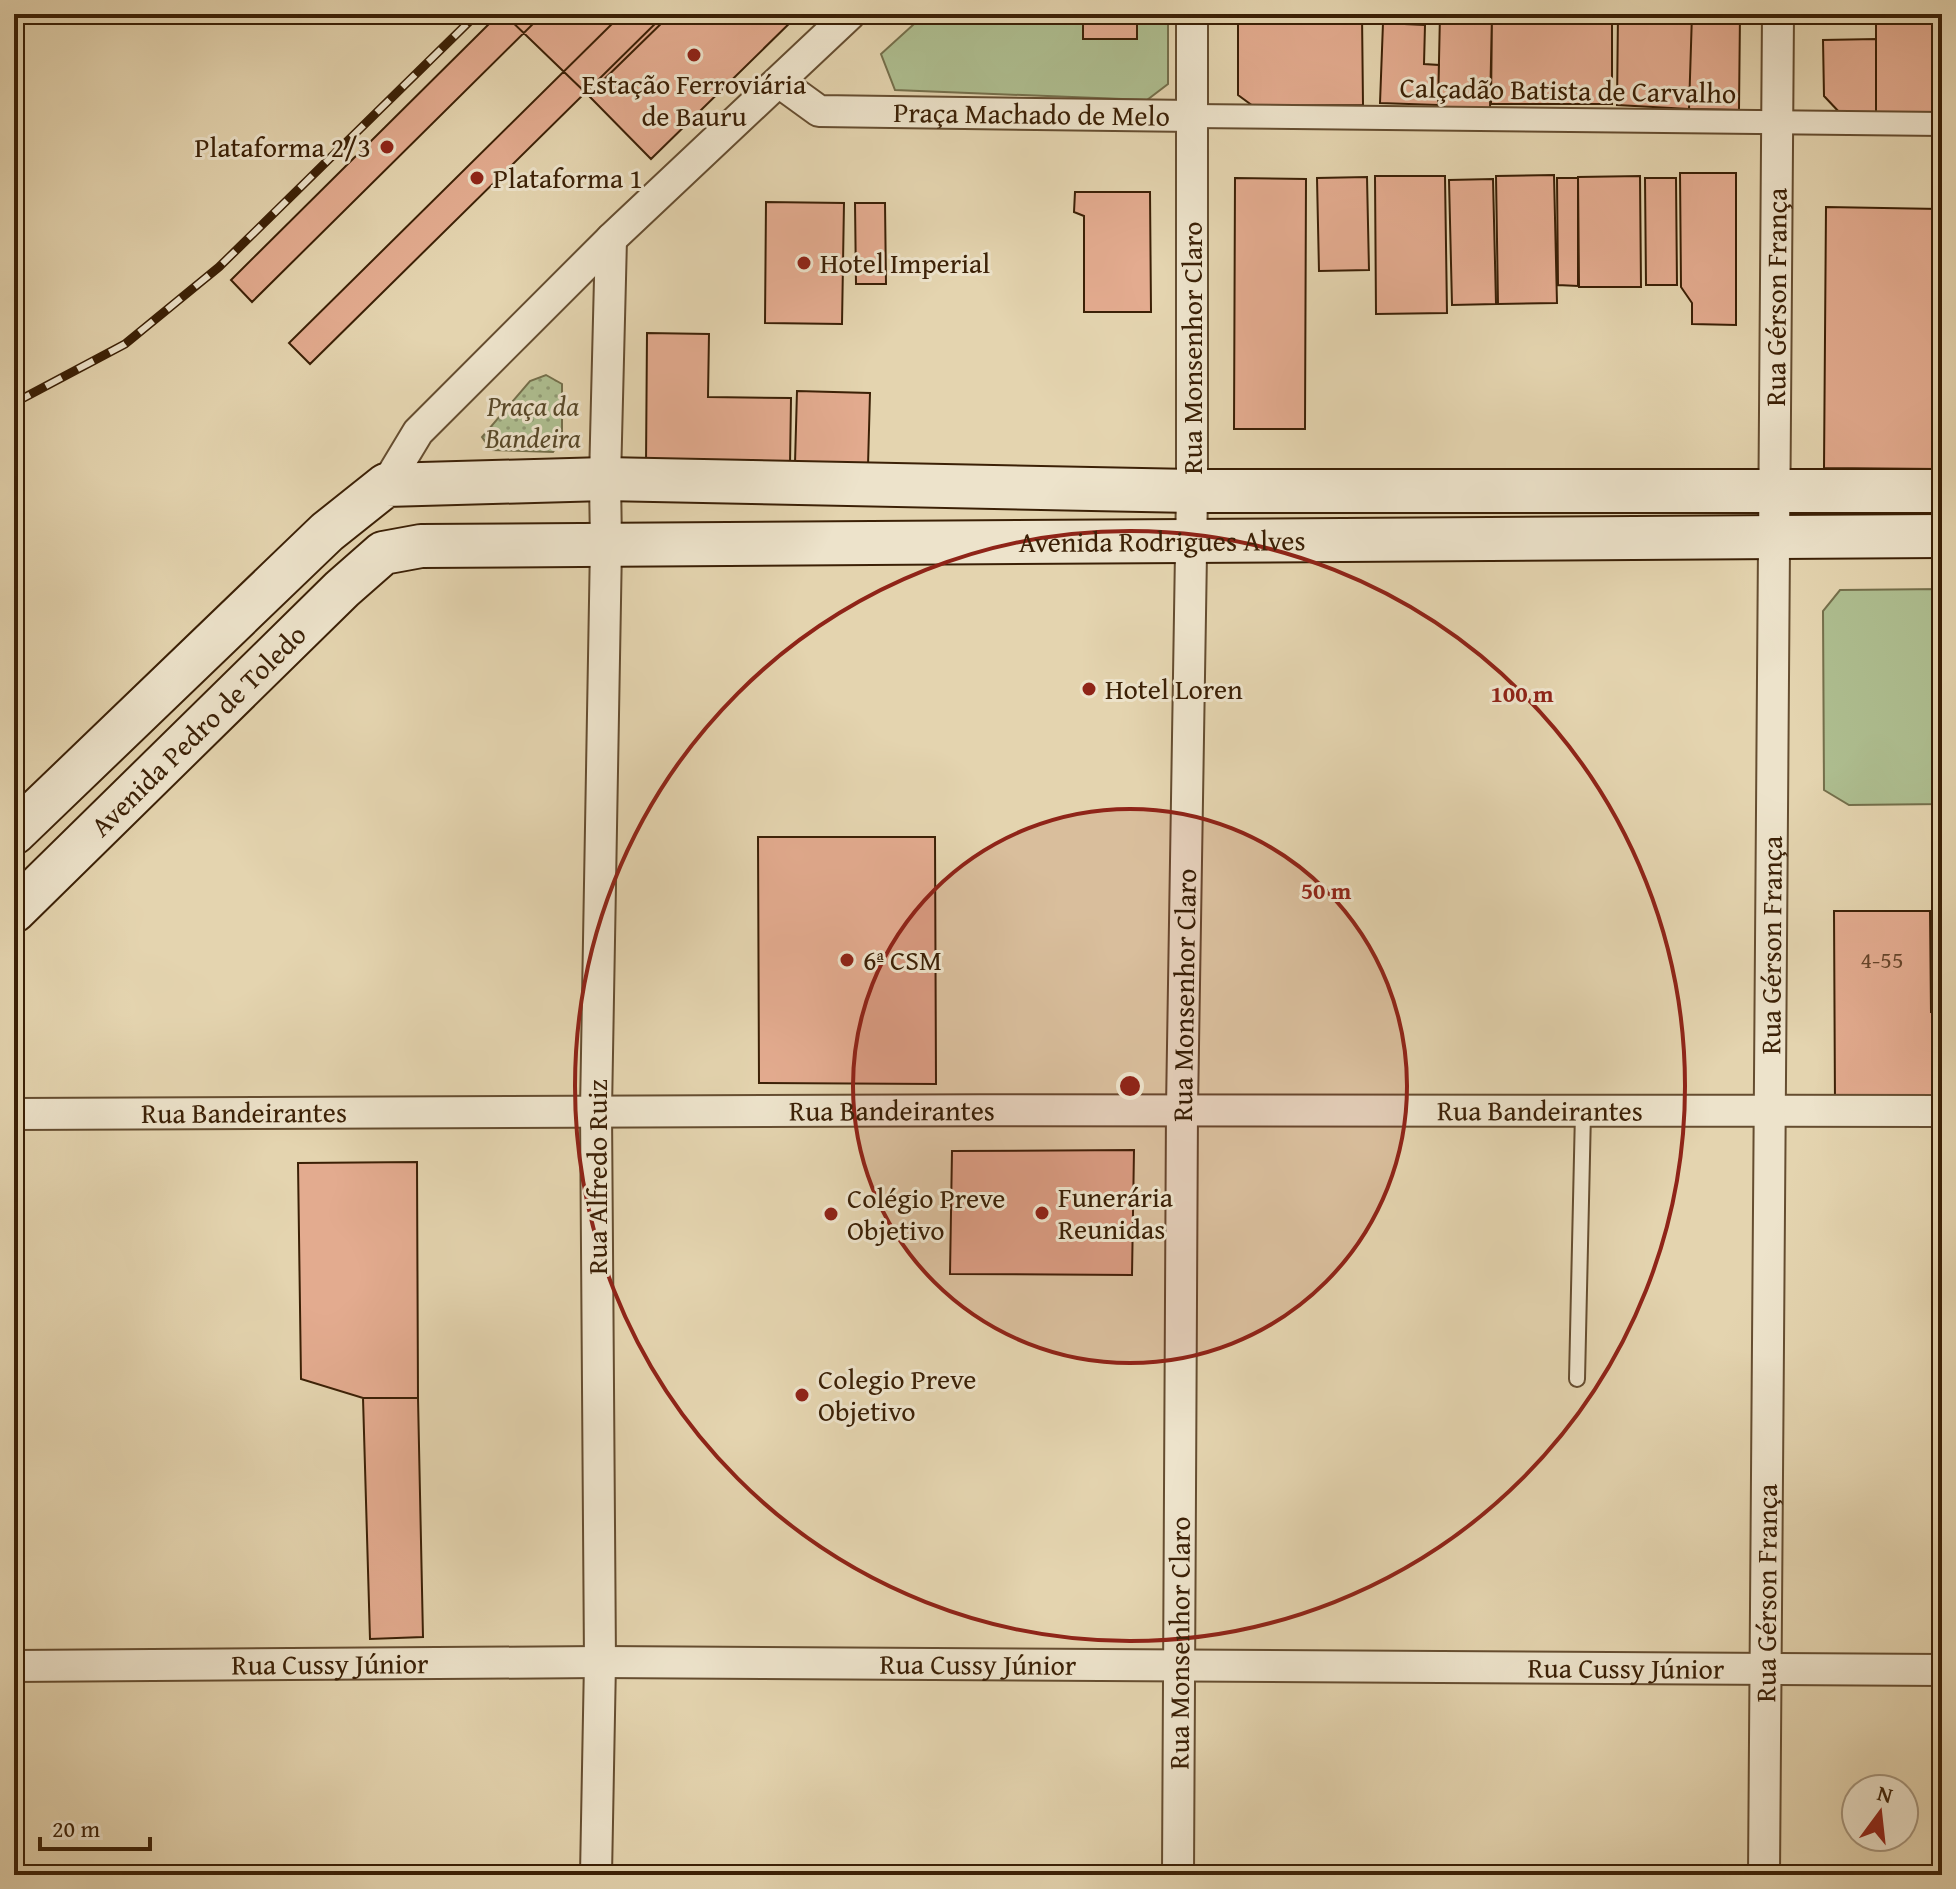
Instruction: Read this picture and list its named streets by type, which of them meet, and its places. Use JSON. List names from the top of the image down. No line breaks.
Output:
{"streets":{"main road":["Avenida Rodrigues Alves","Avenida Pedro de Toledo"],"street":["Calçadão Batista de Carvalho","Praça Machado de Melo","Rua Gérson França","Rua Monsenhor Claro","Rua Bandeirantes","Rua Alfredo Ruiz","Rua Cussy Júnior"]},"crossings":[["Calçadão Batista de Carvalho","Praça Machado de Melo"],["Calçadão Batista de Carvalho","Rua Gérson França"],["Calçadão Batista de Carvalho","Rua Monsenhor Claro"],["Praça Machado de Melo","Rua Monsenhor Claro"],["Rua Gérson França","Avenida Rodrigues Alves"],["Rua Gérson França","Rua Bandeirantes"],["Rua Gérson França","Rua Cussy Júnior"],["Rua Monsenhor Claro","Avenida Rodrigues Alves"],["Rua Monsenhor Claro","Rua Bandeirantes"],["Rua Monsenhor Claro","Rua Cussy Júnior"],["Avenida Rodrigues Alves","Avenida Pedro de Toledo"],["Avenida Rodrigues Alves","Rua Alfredo Ruiz"],["Rua Bandeirantes","Rua Alfredo Ruiz"],["Rua Alfredo Ruiz","Rua Cussy Júnior"]],"parks":["Praça da Bandeira"],"places":["Estação Ferroviária de Bauru","Plataforma 2/3","Plataforma 1","Hotel Imperial","Hotel Loren","6ª CSM","Funerária Reunidas","Colégio Preve Objetivo","Colegio Preve Objetivo"],"house_numbers":["4-55"],"scale_bar":"20 m","north":"top","rings":["100 m","50 m"]}
